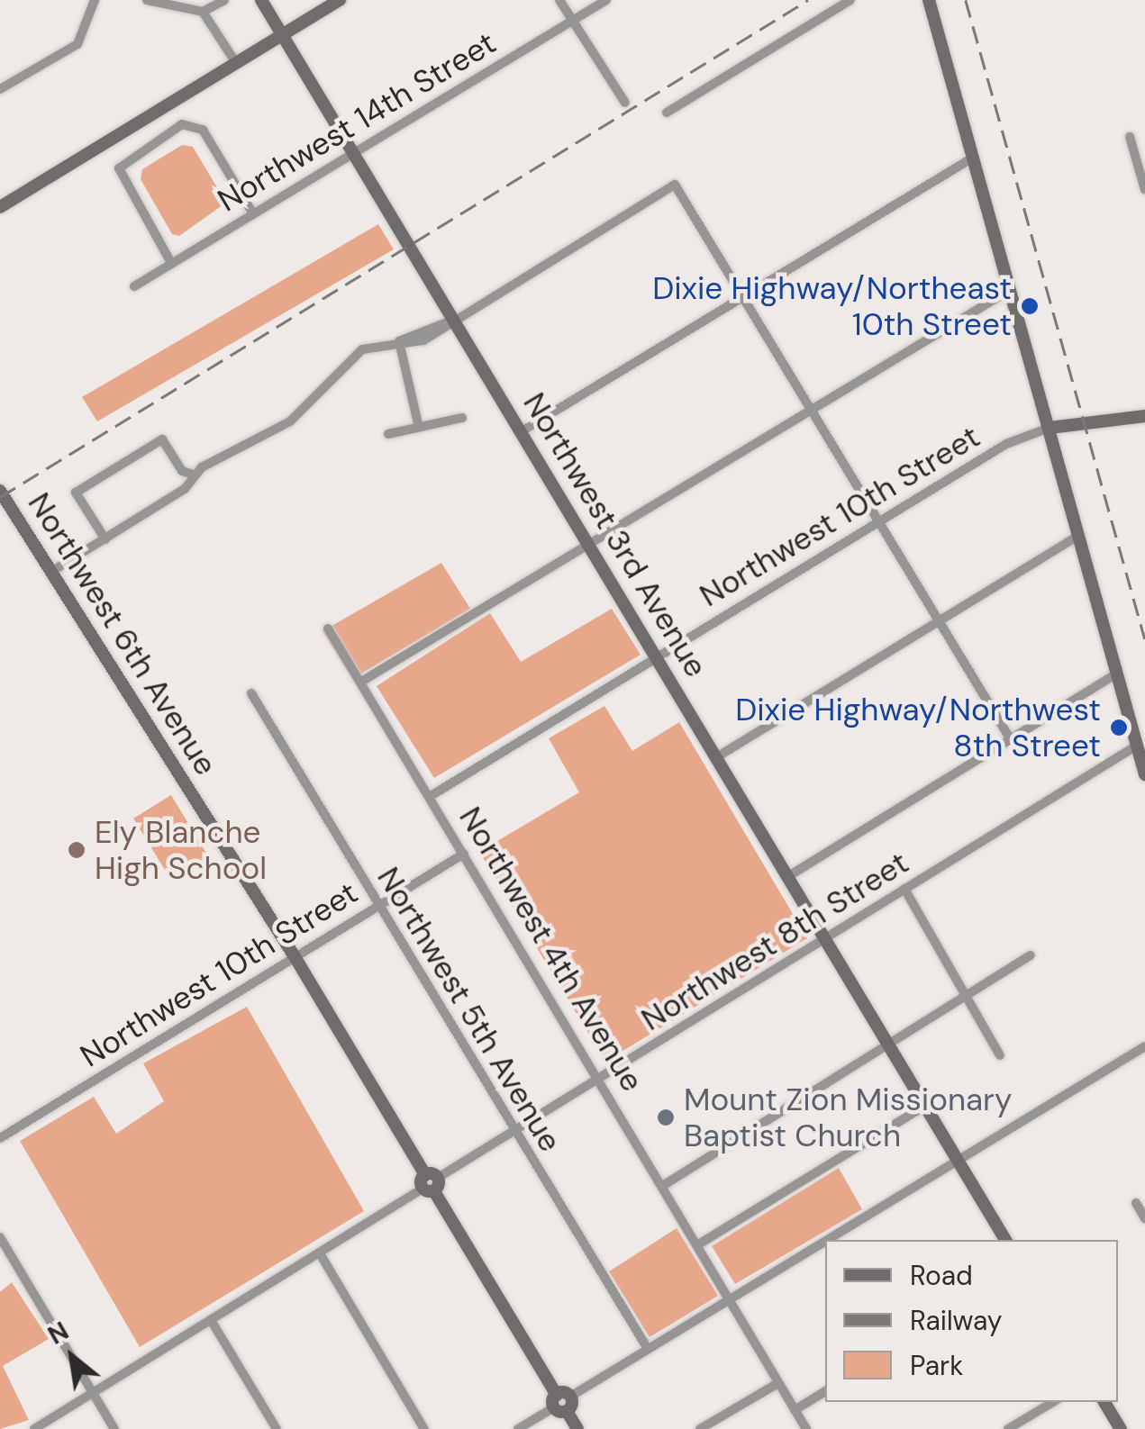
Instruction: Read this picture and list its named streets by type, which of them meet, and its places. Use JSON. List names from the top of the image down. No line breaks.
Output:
{"streets":{"street":["Northwest 14th Street","Northwest 10th Street","Northwest 3rd Avenue","Northwest 6th Avenue","Northwest 8th Street","Northwest 4th Avenue","Northwest 5th Avenue"]},"crossings":[["Northwest 14th Street","Northwest 3rd Avenue"],["Northwest 10th Street","Northwest 3rd Avenue"],["Northwest 10th Street","Northwest 6th Avenue"],["Northwest 10th Street","Northwest 4th Avenue"],["Northwest 10th Street","Northwest 5th Avenue"],["Northwest 3rd Avenue","Northwest 8th Street"],["Northwest 6th Avenue","Northwest 8th Street"],["Northwest 8th Street","Northwest 4th Avenue"],["Northwest 8th Street","Northwest 5th Avenue"]],"places":["Dixie Highway/Northeast 10th Street","Dixie Highway/Northwest 8th Street","Ely Blanche High School","Mount Zion Missionary Baptist Church"],"legend":["Road","Railway","Park"],"north":"top left"}
